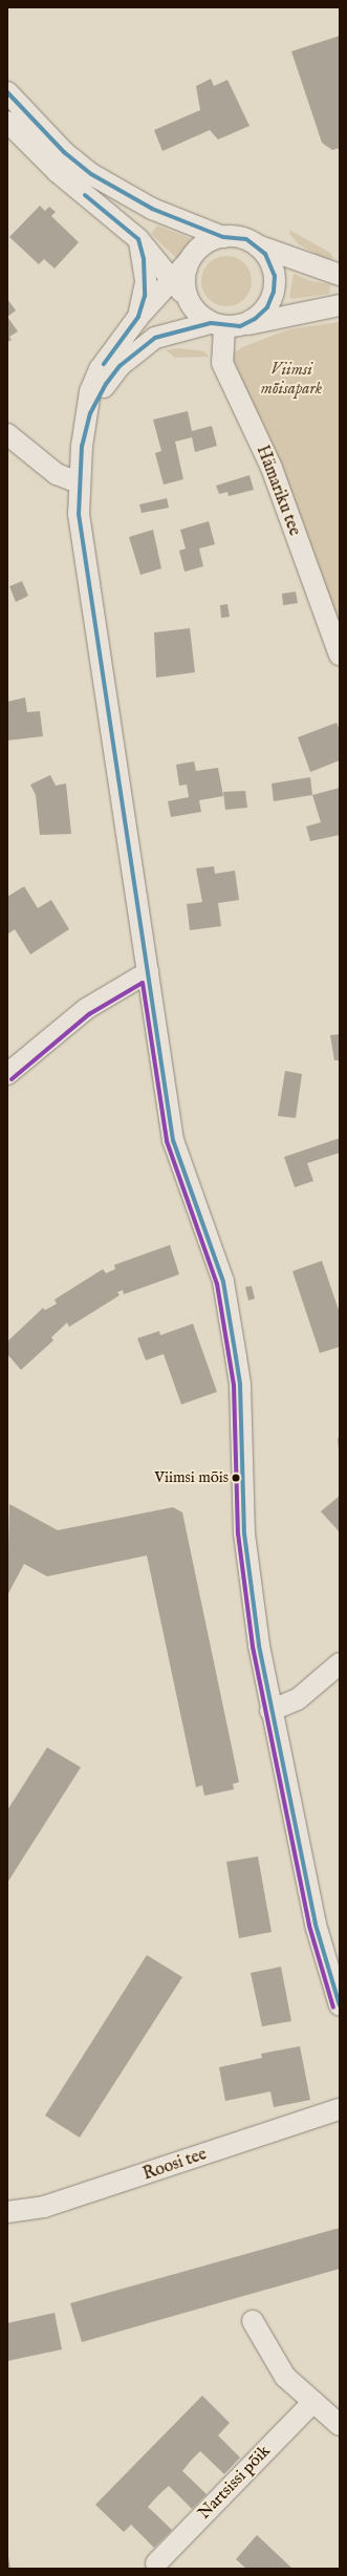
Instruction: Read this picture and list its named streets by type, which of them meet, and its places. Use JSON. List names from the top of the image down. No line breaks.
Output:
{"streets":{"street":["Hämariku tee","Roosi tee","Nartsissi põik"]},"parks":["Viimsi mõisapark"],"places":["Viimsi mõis"]}
